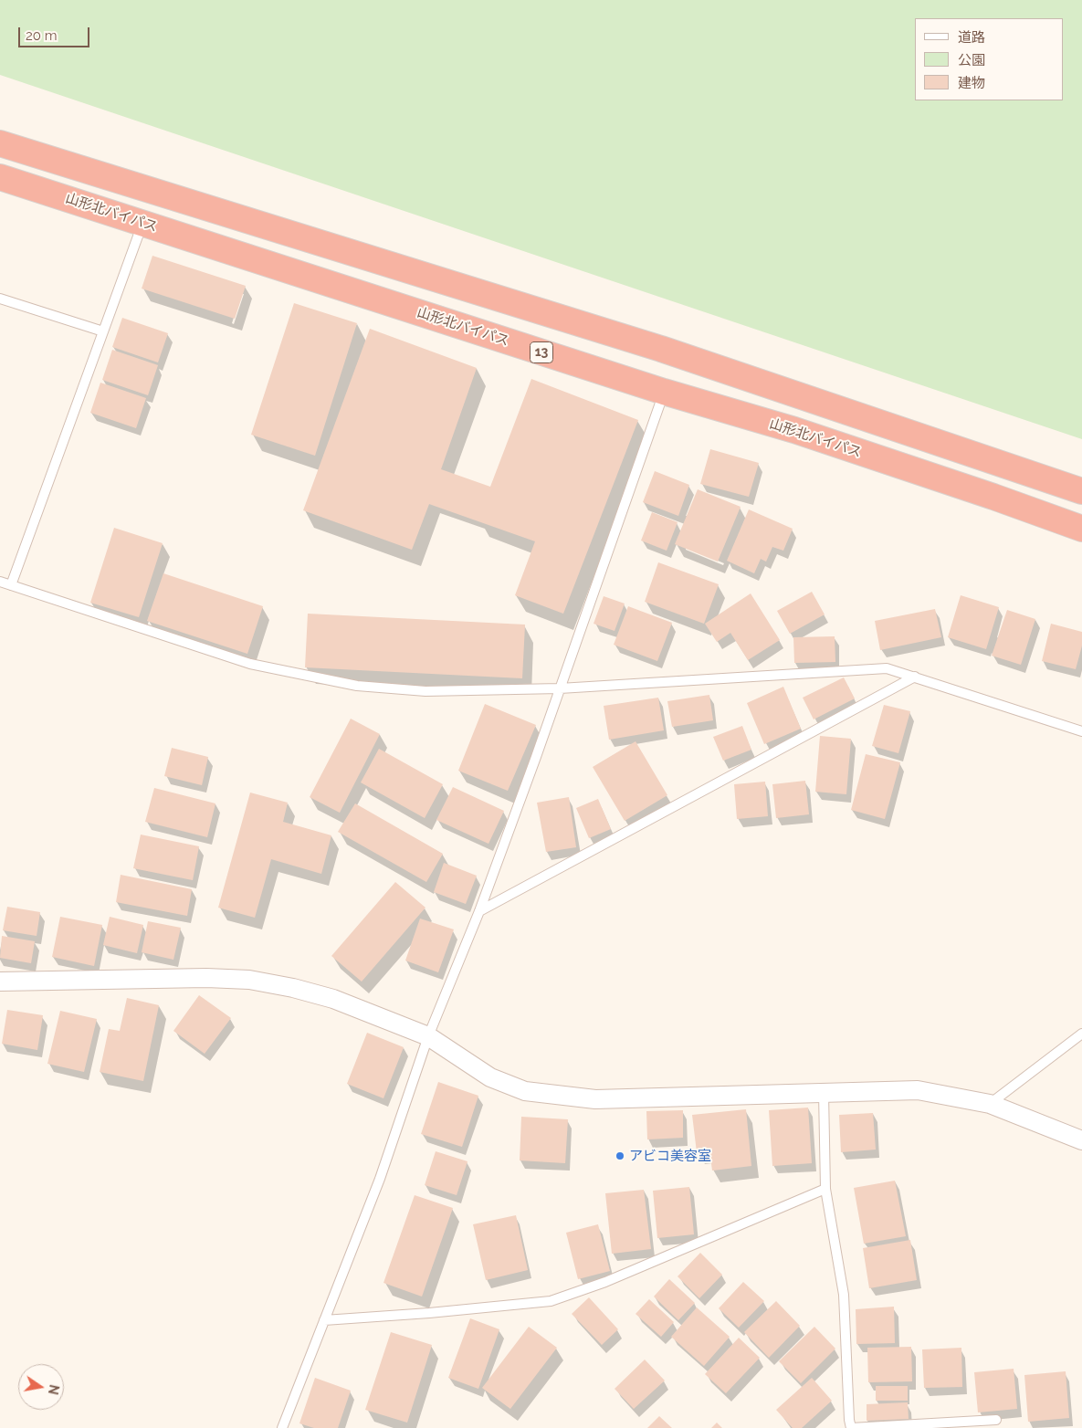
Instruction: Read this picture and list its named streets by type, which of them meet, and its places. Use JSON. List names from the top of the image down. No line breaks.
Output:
{"streets":{"highway":["山形北バイパス","13"]},"places":["アビコ美容室"],"legend":["道路","公園","建物"],"scale_bar":"20 m","north":"right"}
